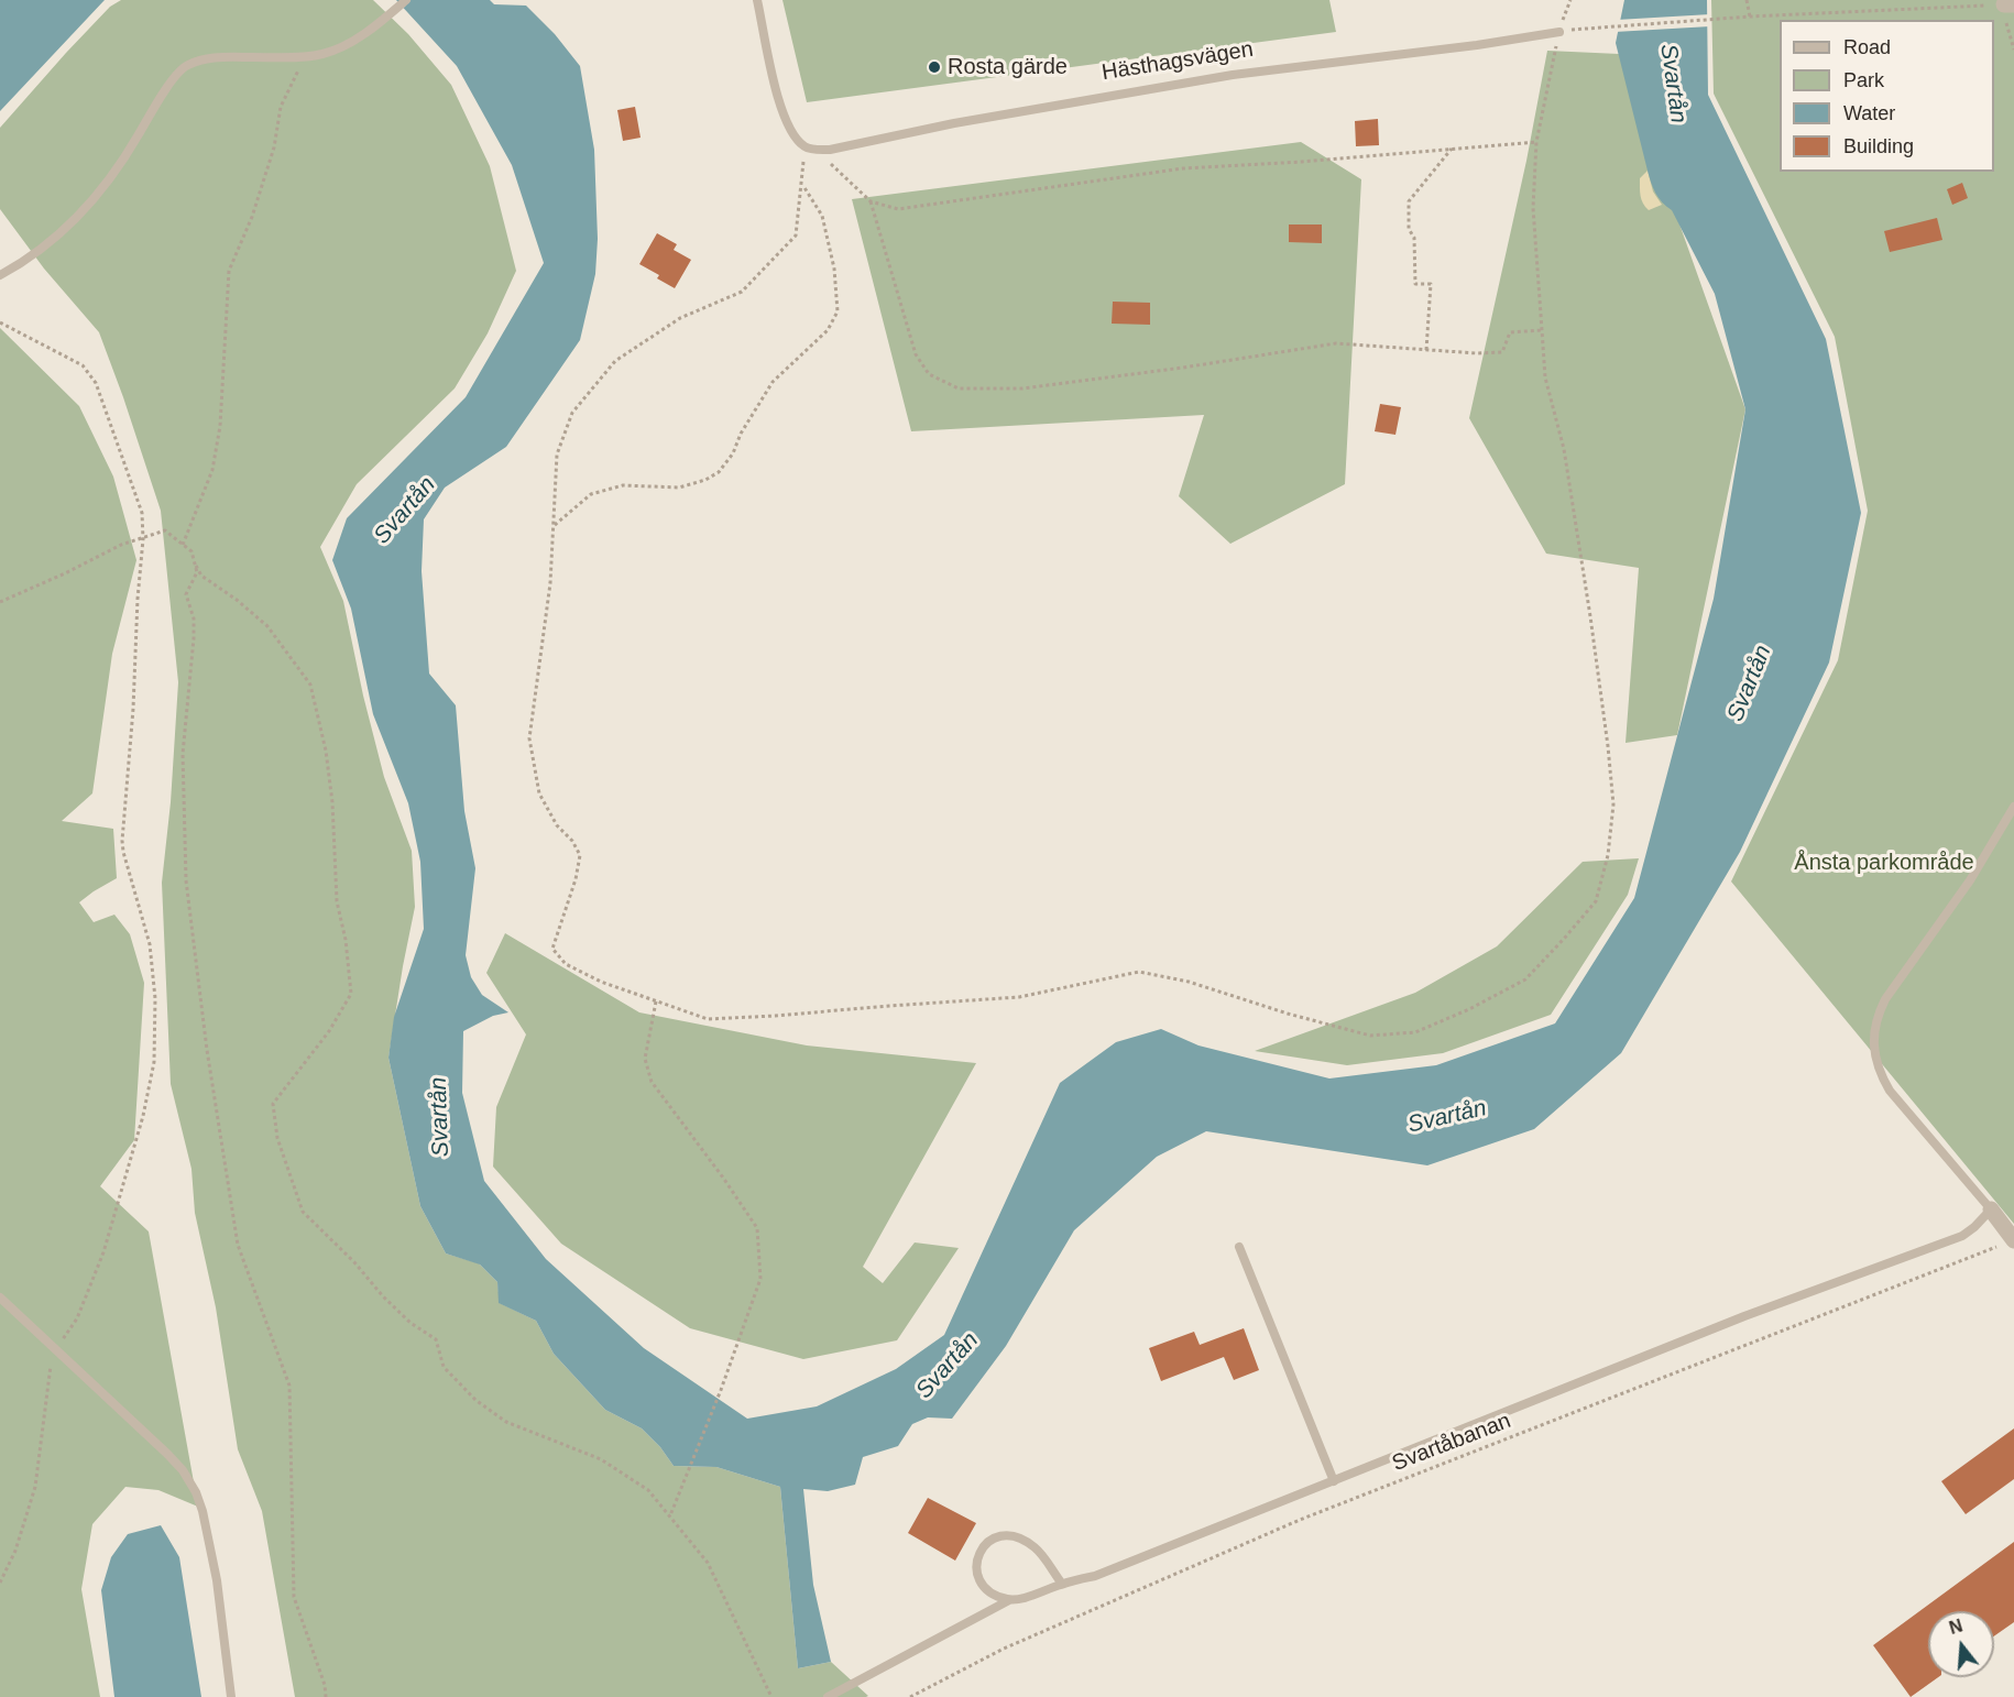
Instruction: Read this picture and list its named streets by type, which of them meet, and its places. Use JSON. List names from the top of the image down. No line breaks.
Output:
{"streets":{"lane":["Hästhagsvägen"],"path":["Svartåbanan"]},"water":["Svartån"],"parks":["Ånsta parkområde"],"places":["Rosta gärde"],"legend":["Road","Park","Water","Building"],"north":"top"}
